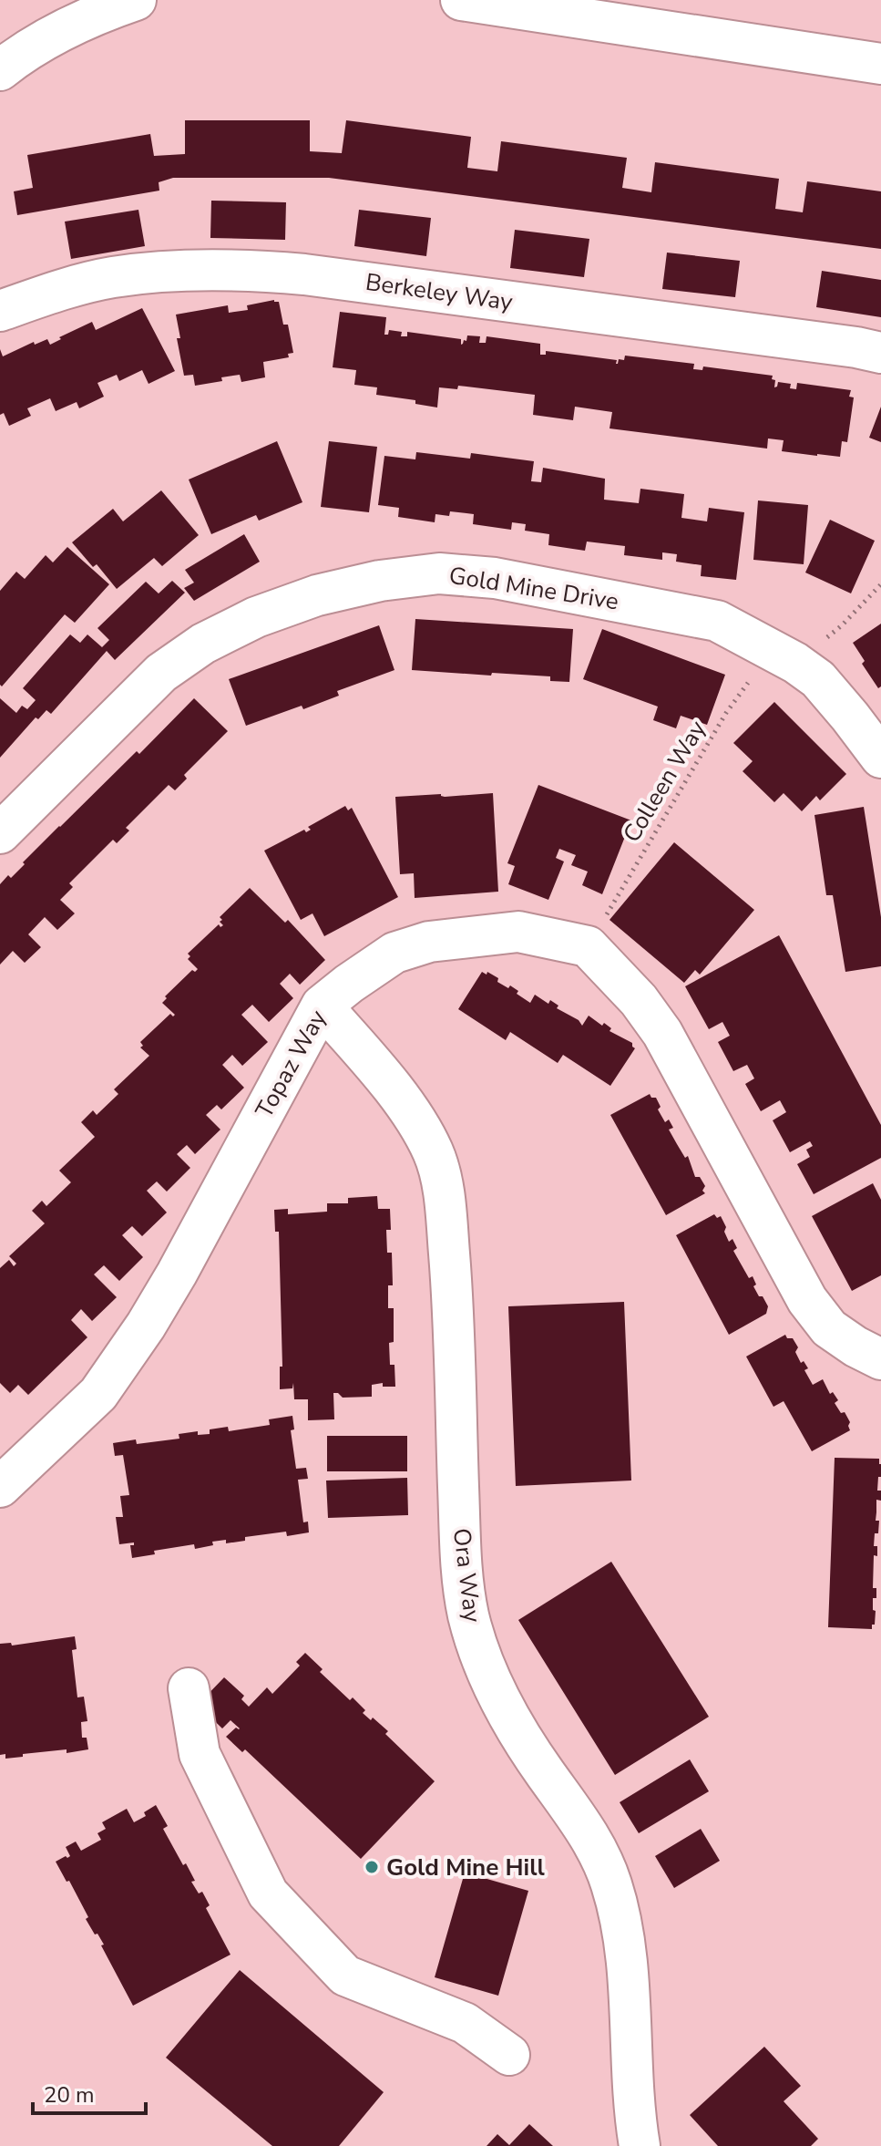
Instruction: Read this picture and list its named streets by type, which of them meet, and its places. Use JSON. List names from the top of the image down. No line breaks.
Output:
{"streets":{"street":["Berkeley Way","Gold Mine Drive","Topaz Way","Ora Way"],"path":["Colleen Way"]},"crossings":[["Gold Mine Drive","Colleen Way"],["Colleen Way","Topaz Way"],["Topaz Way","Ora Way"]],"places":["Gold Mine Hill"],"scale_bar":"20 m"}
